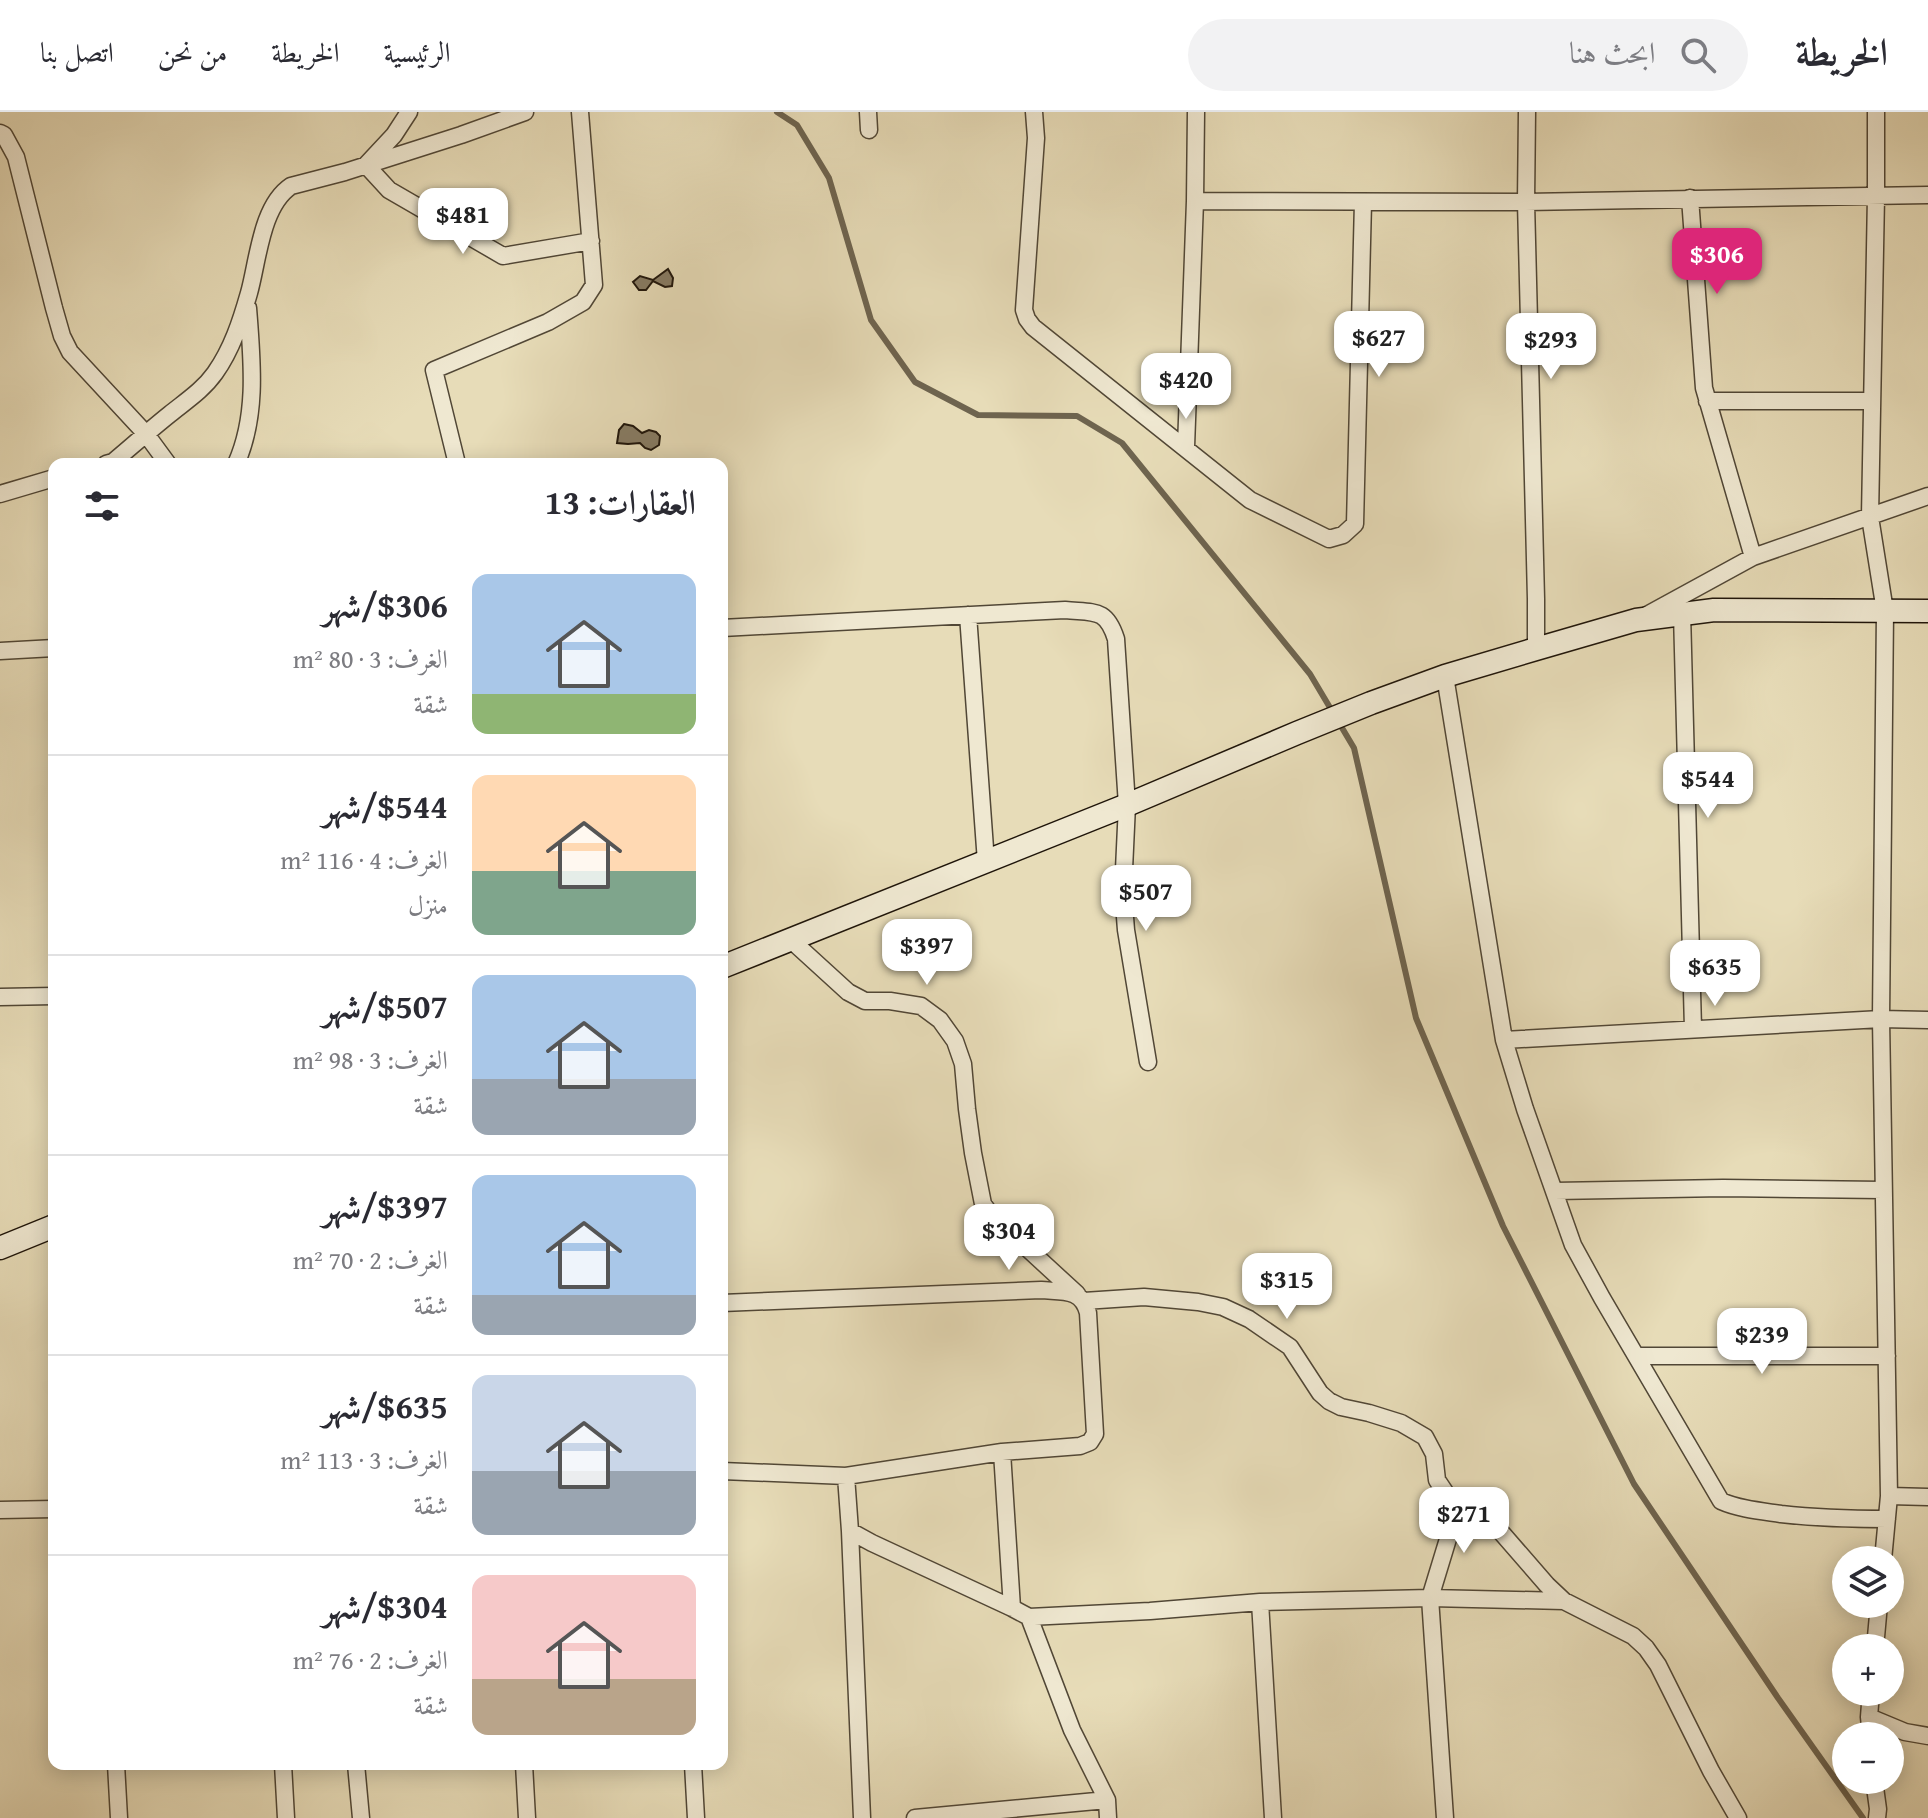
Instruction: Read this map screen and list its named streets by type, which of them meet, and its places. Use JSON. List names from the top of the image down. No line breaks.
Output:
{"page":{"header":"الخريطة","search":"ابحث هنا","nav":["الرئيسية","الخريطة","من نحن","اتصل بنا"],"price":["$481","$306","$627","$293","$420","$544","$507","$397","$635","$304","$315","$239","$271"],"heading":"العقارات: 13","list":[{"name":"$306/شهر","note":"الغرف: 3 · 80 m² · شقة"},{"name":"$544/شهر","note":"الغرف: 4 · 116 m² · منزل"},{"name":"$507/شهر","note":"الغرف: 3 · 98 m² · شقة"},{"name":"$397/شهر","note":"الغرف: 2 · 70 m² · شقة"},{"name":"$635/شهر","note":"الغرف: 3 · 113 m² · شقة"},{"name":"$304/شهر","note":"الغرف: 2 · 76 m² · شقة"}],"map_buttons":["+","−"]}}
